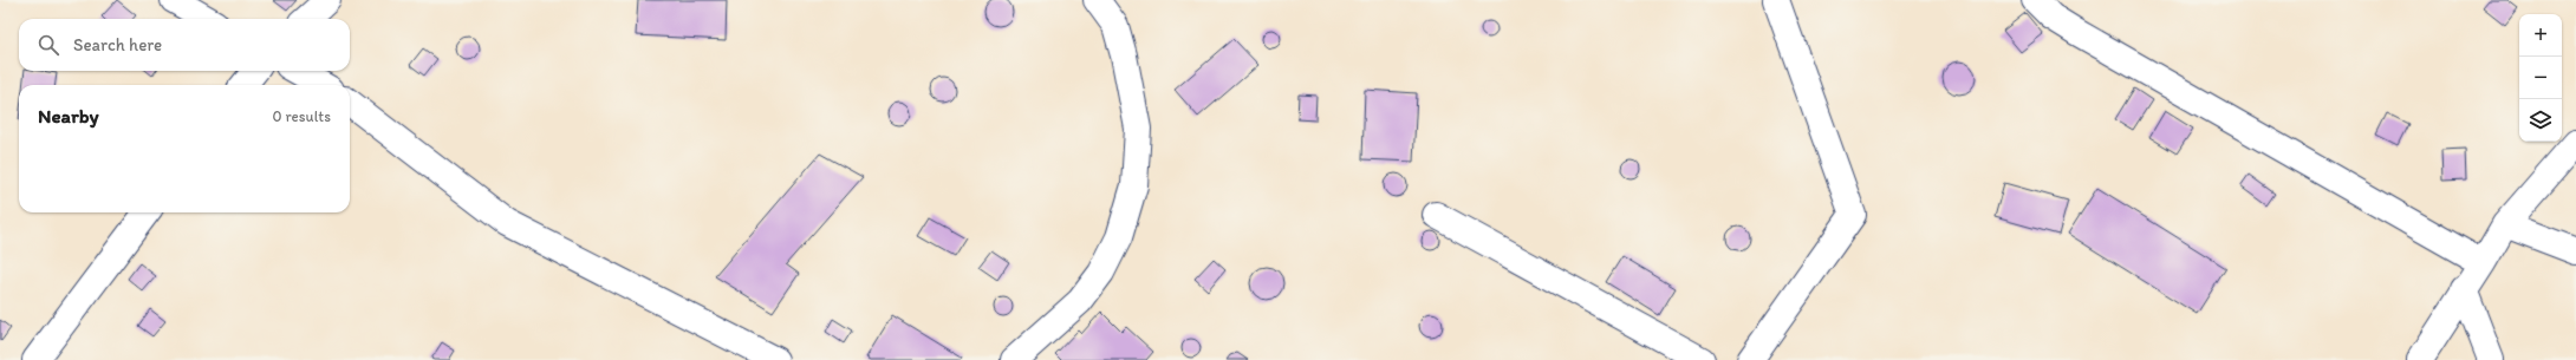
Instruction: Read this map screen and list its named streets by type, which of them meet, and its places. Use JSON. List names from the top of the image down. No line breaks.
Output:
{"page":{"map_buttons":["+","−"],"search":"Search here","heading":["Nearby","0 results"]}}
